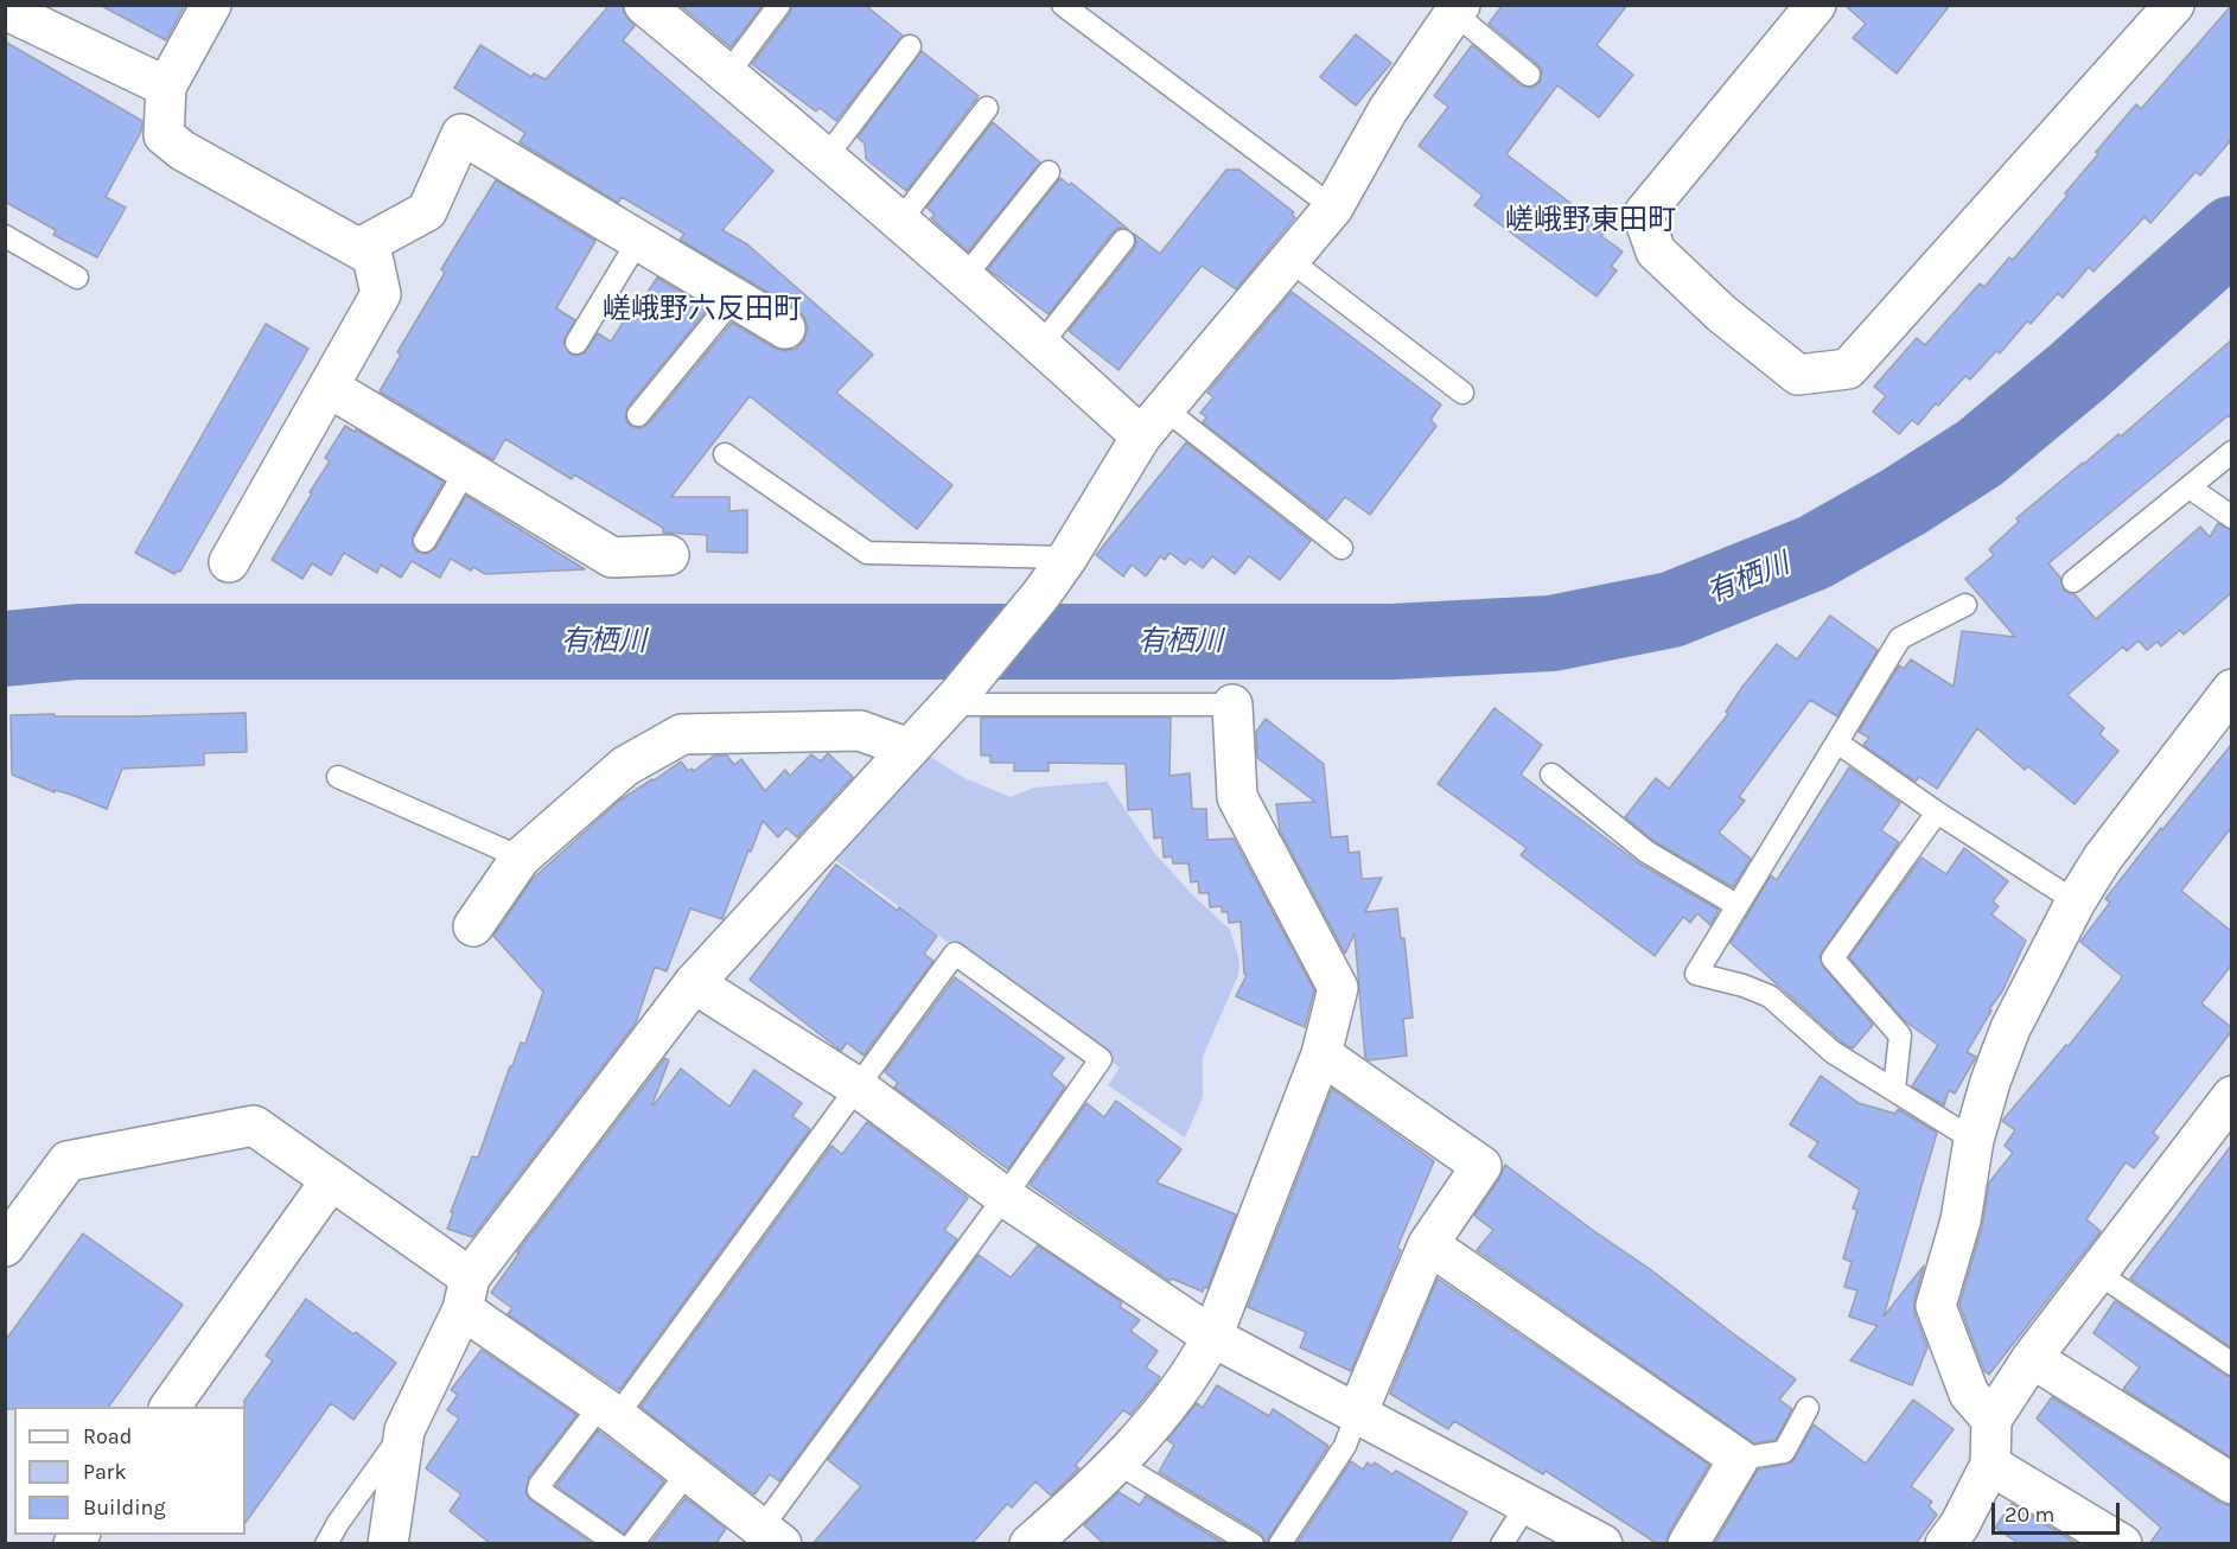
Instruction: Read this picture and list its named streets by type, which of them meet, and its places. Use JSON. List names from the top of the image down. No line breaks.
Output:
{"districts":["嵯峨野東田町","嵯峨野六反田町"],"water":["有栖川"],"legend":["Road","Park","Building"],"scale_bar":"20 m"}
